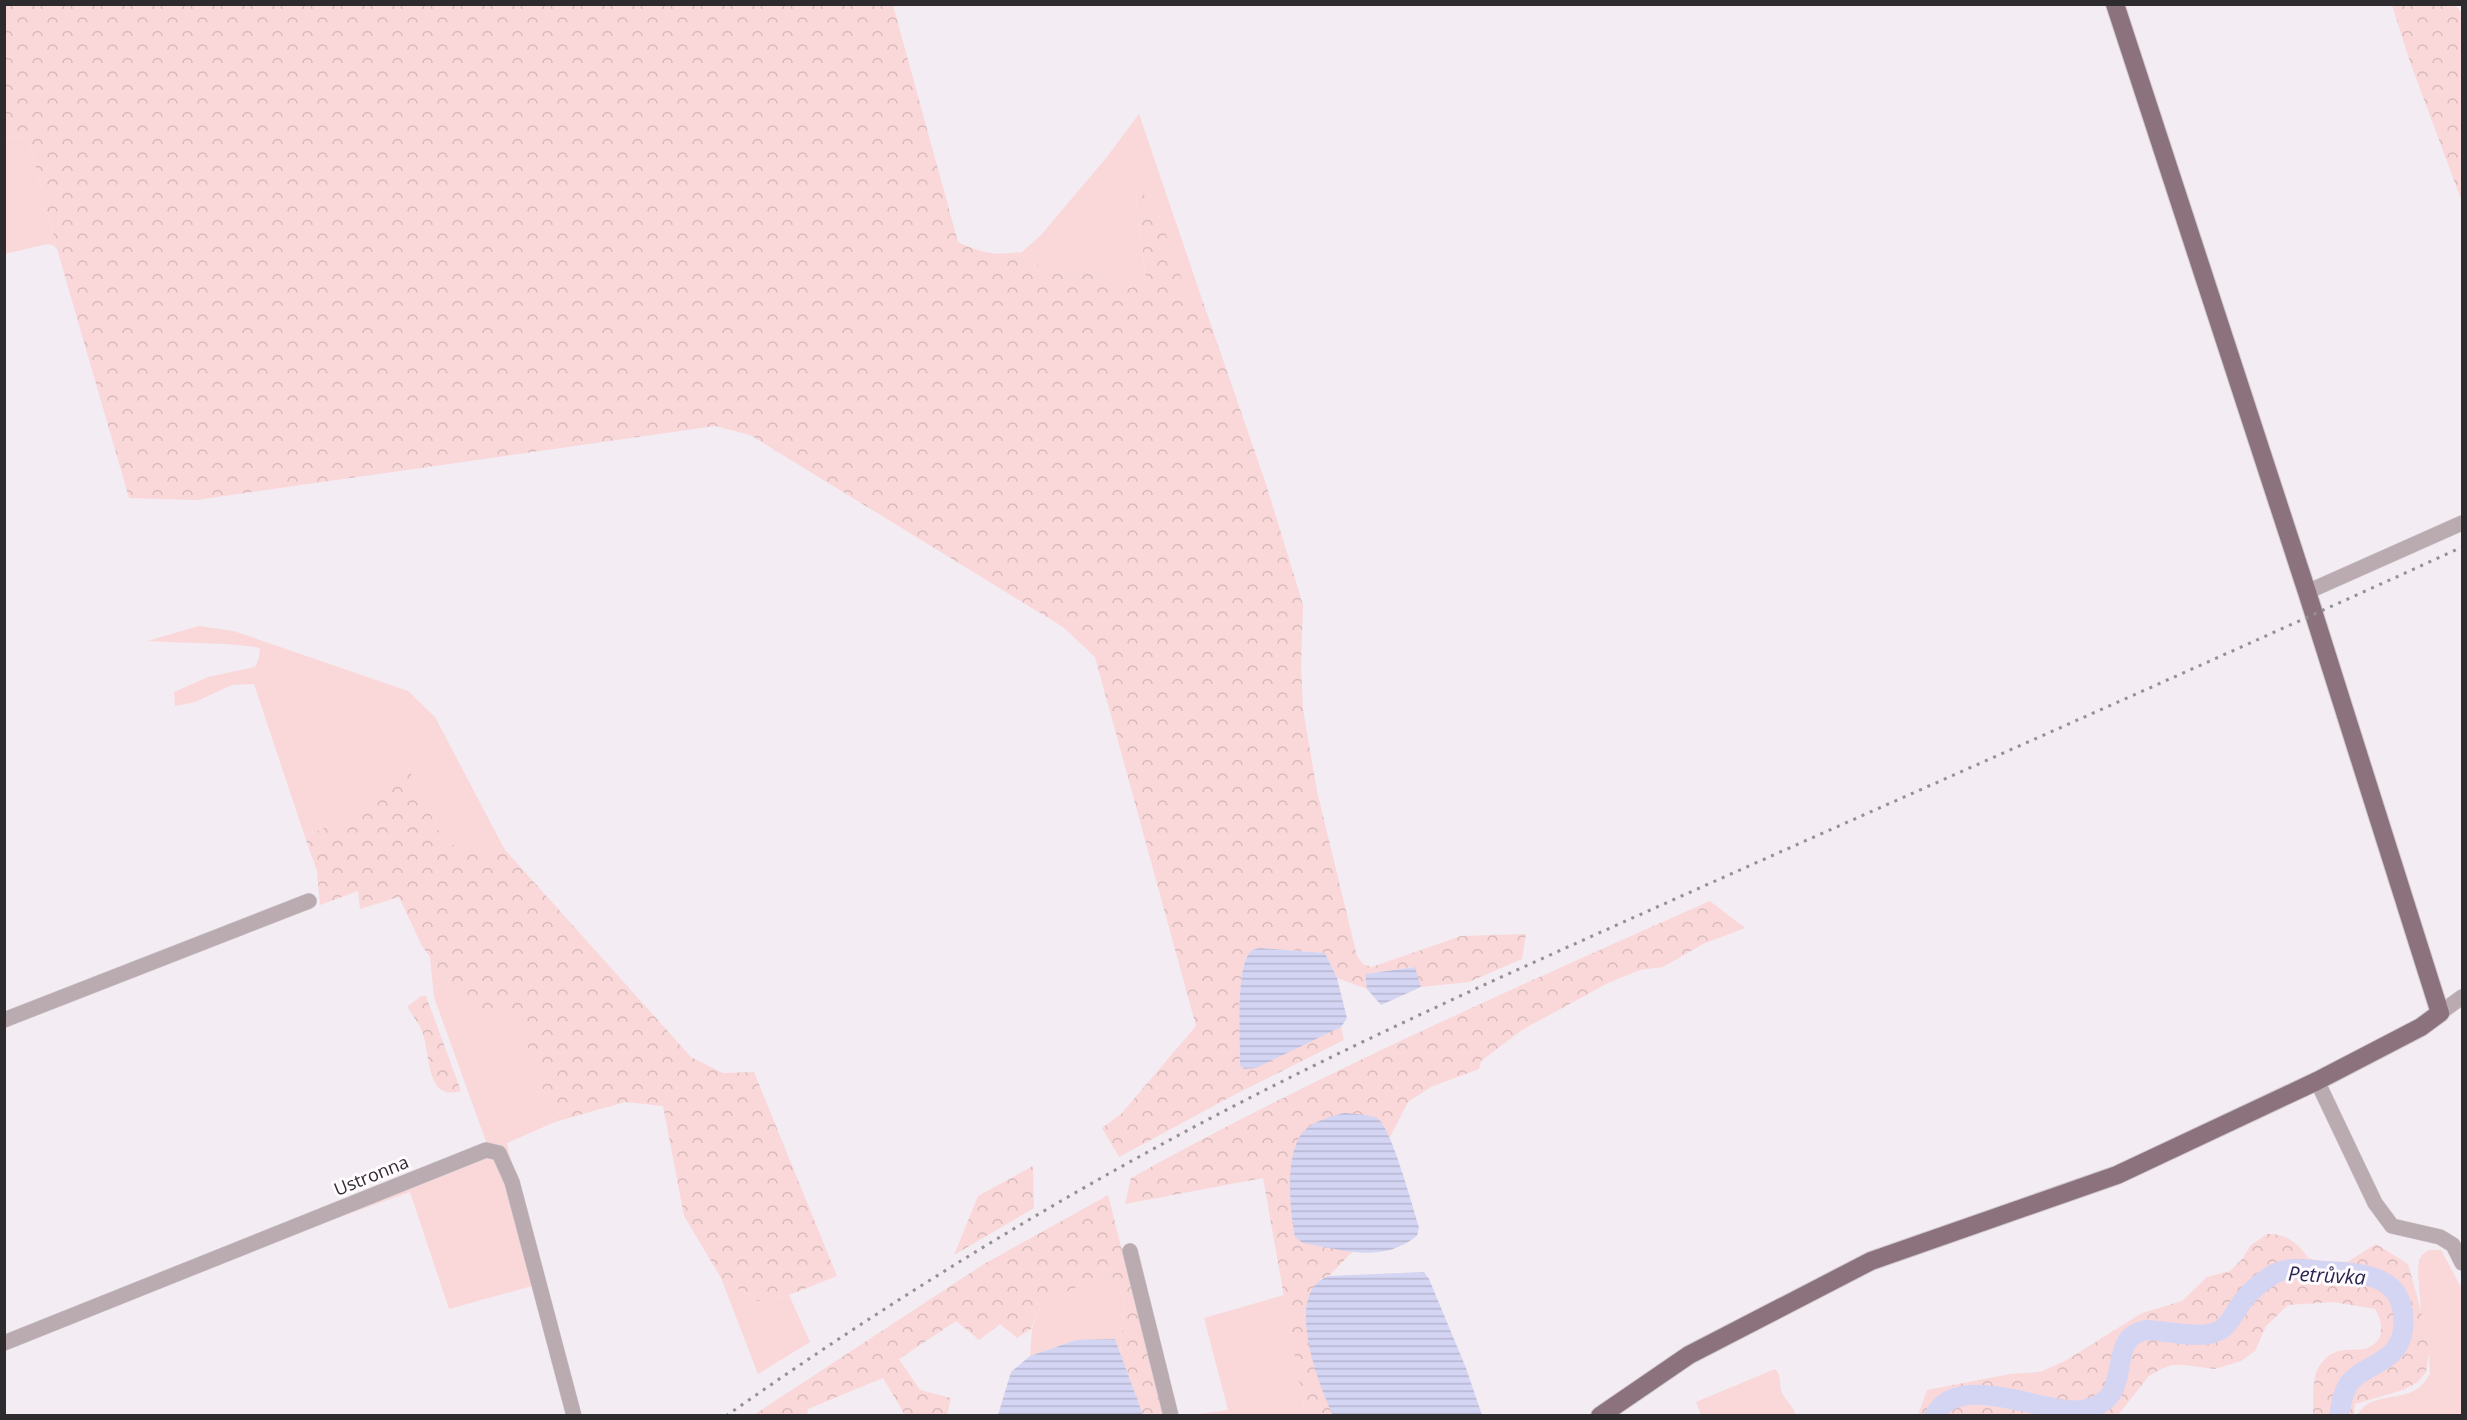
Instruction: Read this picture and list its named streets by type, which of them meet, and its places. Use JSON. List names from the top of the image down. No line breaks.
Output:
{"streets":{"street":["Ustronna"]},"water":["Petrůvka"]}
